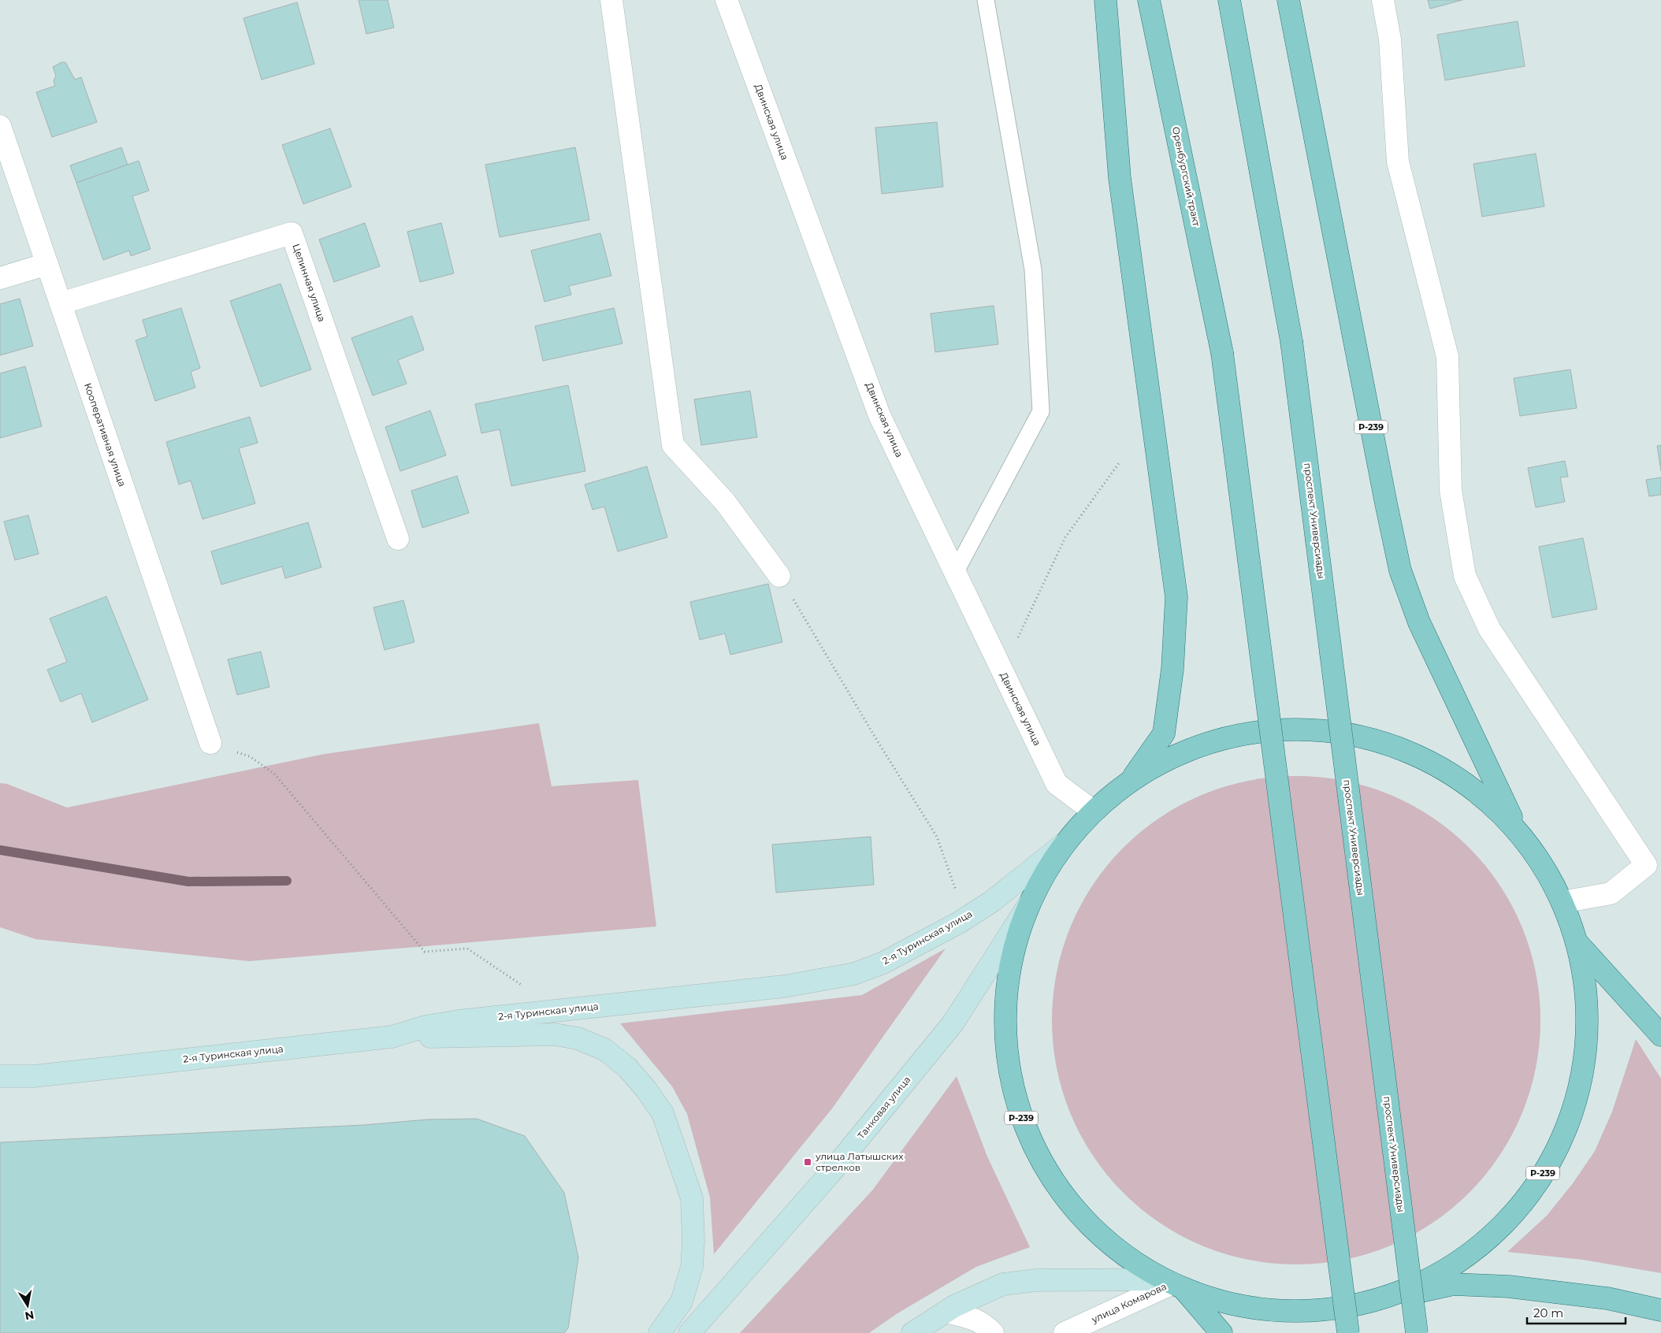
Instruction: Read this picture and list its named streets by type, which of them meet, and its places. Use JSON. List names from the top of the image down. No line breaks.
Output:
{"streets":{"main road":["Оренбургский тракт","Р-239","проспект Универсиады"],"street":["Двинская улица","Целинная улица","Кооперативная улица","2-я Туринская улица","Танковая улица","улица Комарова"]},"crossings":[["Двинская улица","Р-239"],["Целинная улица","Кооперативная улица"],["Р-239","2-я Туринская улица"],["Р-239","Танковая улица"],["Р-239","улица Комарова"]],"places":{"transit":["улица Латышских стрелков"]},"scale_bar":"20 m","north":"bottom"}
